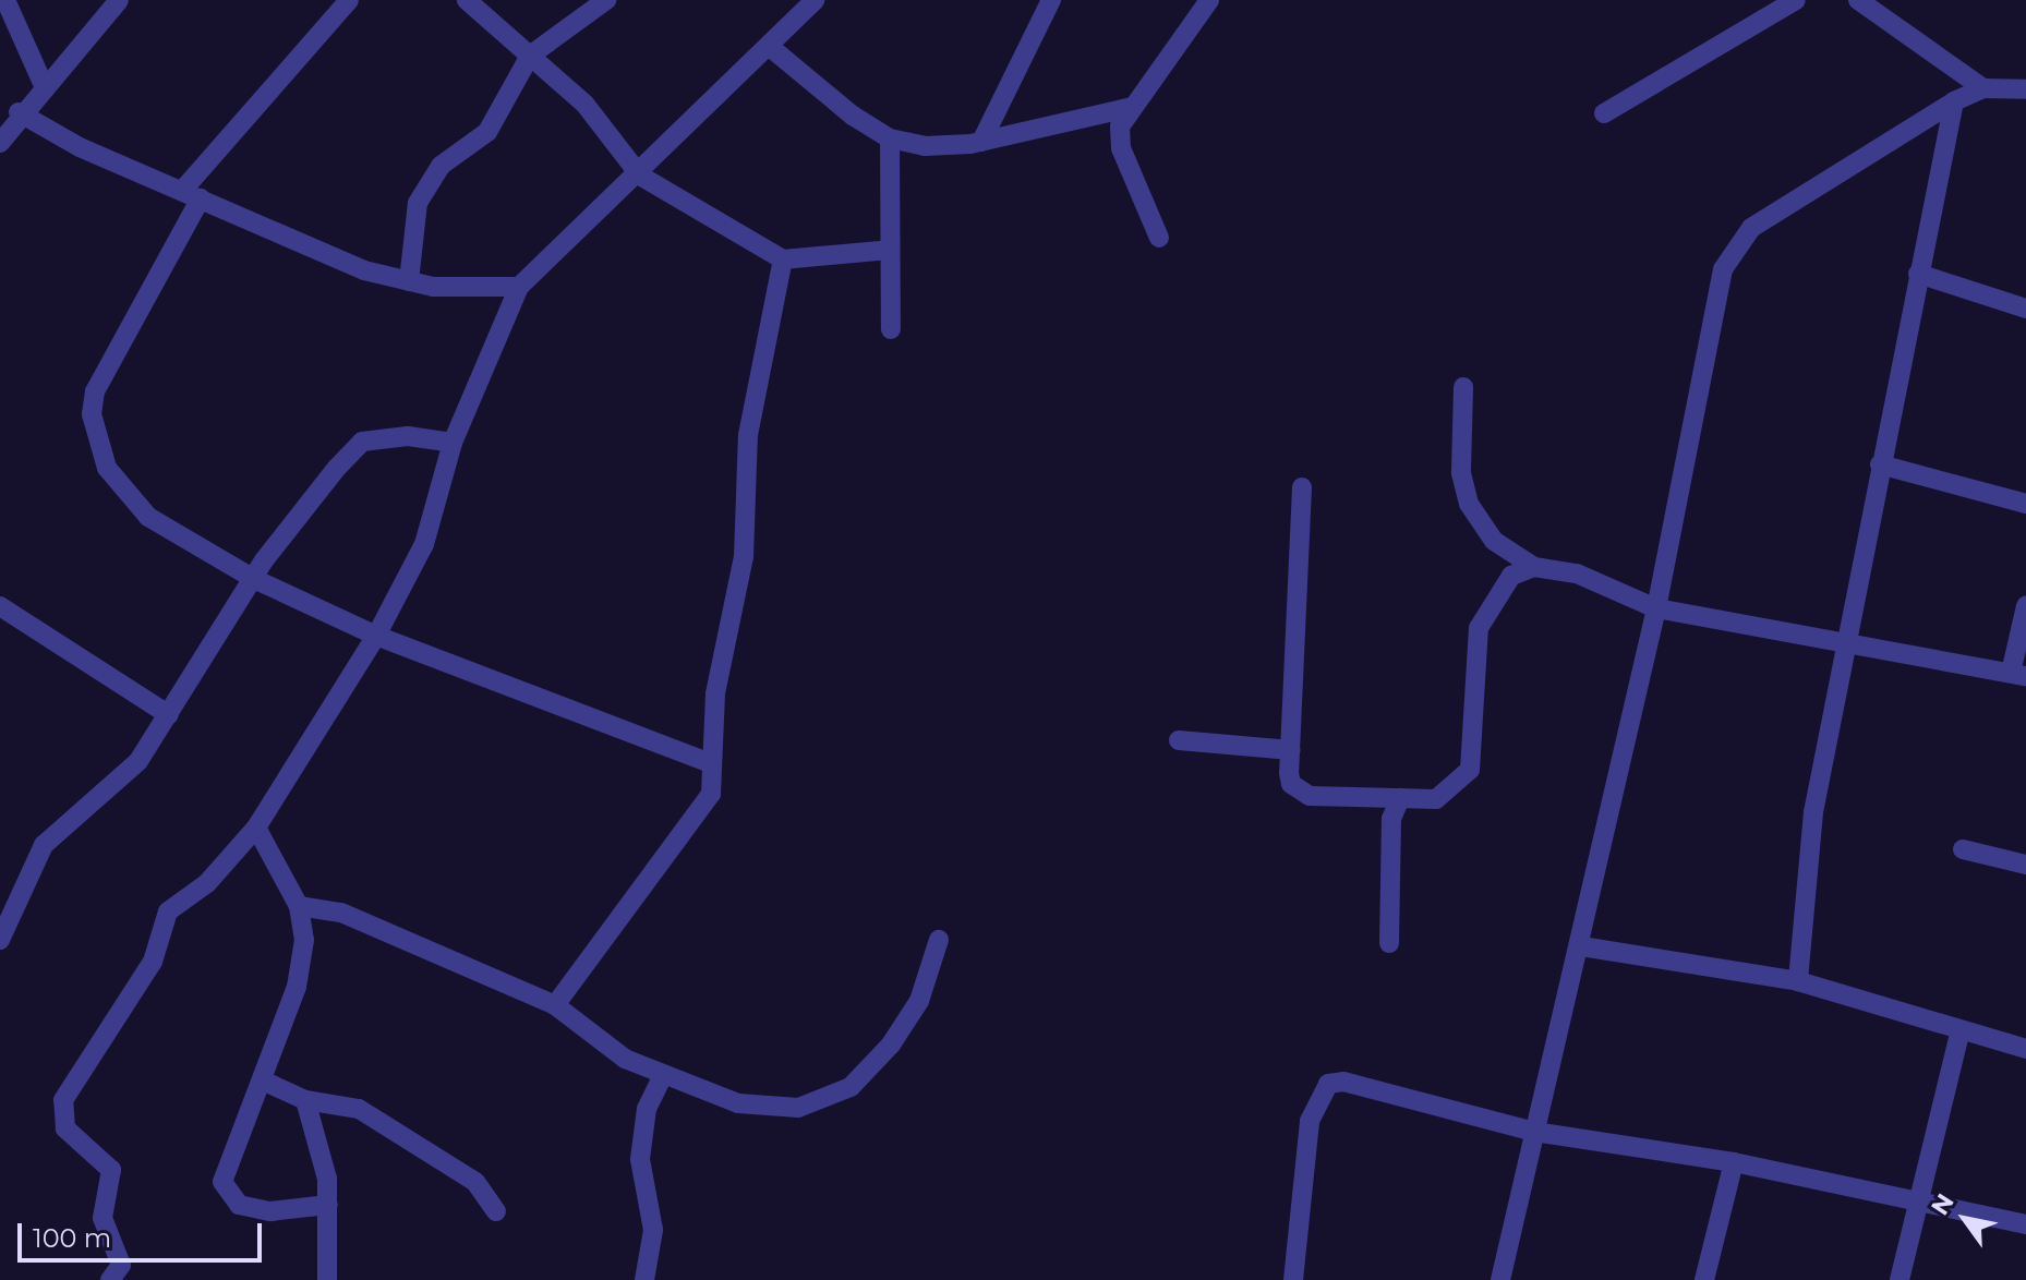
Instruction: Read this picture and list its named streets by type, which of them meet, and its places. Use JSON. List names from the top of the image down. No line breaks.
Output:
{"scale_bar":"100 m","north":"top left"}
